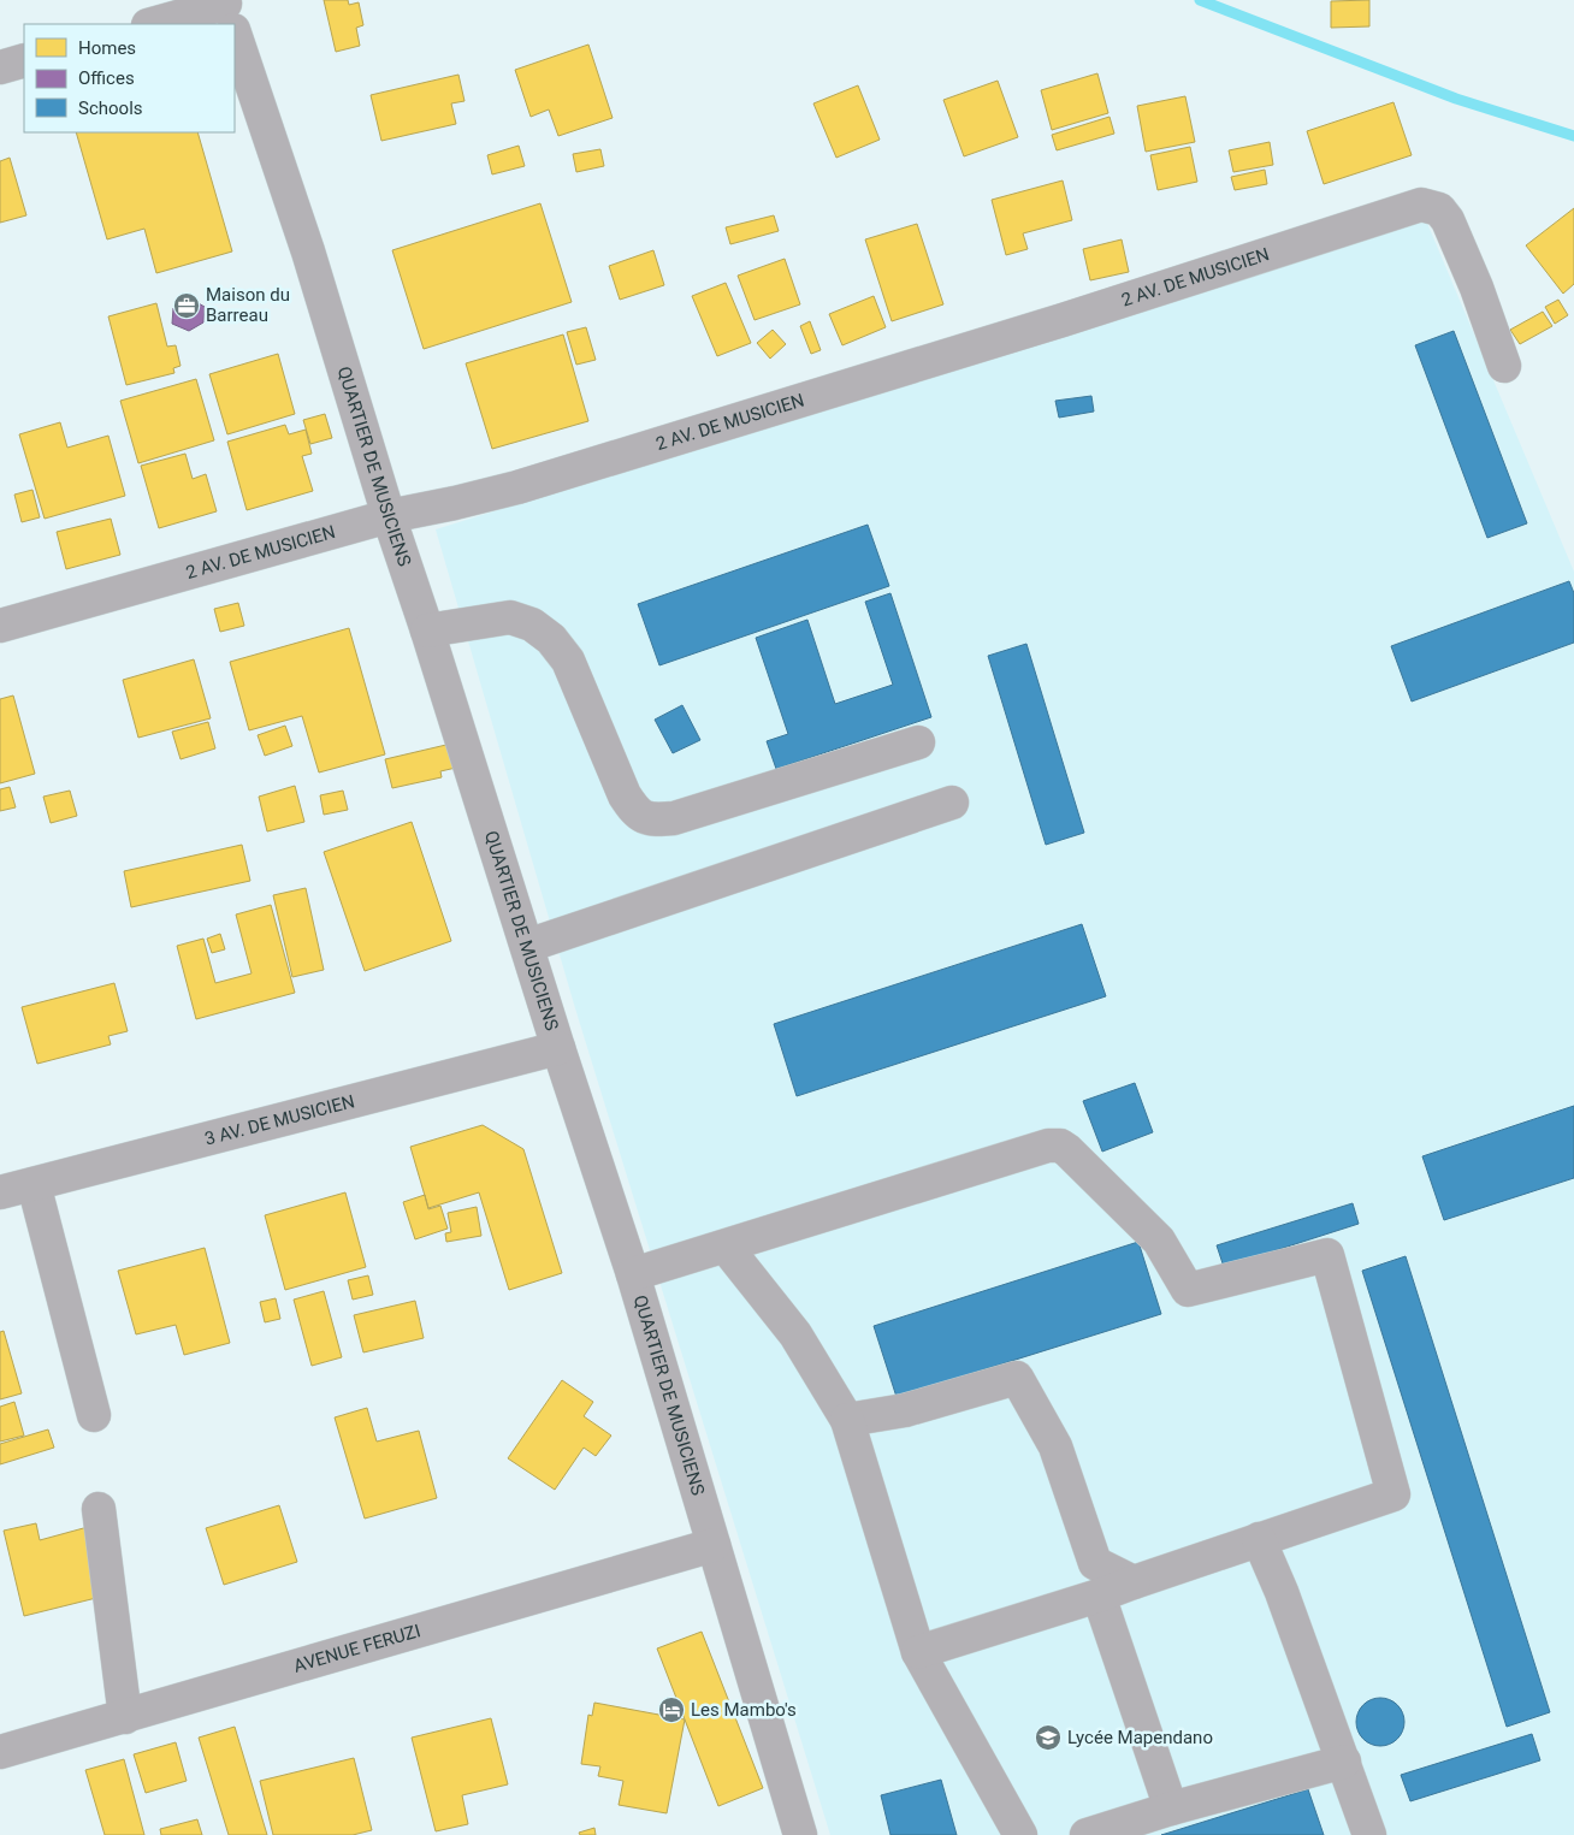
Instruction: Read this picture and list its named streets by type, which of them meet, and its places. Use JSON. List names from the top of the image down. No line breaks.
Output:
{"streets":{"street":["2 AV. DE MUSICIEN","QUARTIER DE MUSICIENS","3 AV. DE MUSICIEN","AVENUE FERUZI"]},"crossings":[["2 AV. DE MUSICIEN","QUARTIER DE MUSICIENS"],["QUARTIER DE MUSICIENS","3 AV. DE MUSICIEN"],["QUARTIER DE MUSICIENS","AVENUE FERUZI"]],"places":{"office":["Maison du Barreau"],"hotel":["Les Mambo's"],"school or university":["Lycée Mapendano"]},"legend":["Homes","Offices","Schools"]}
